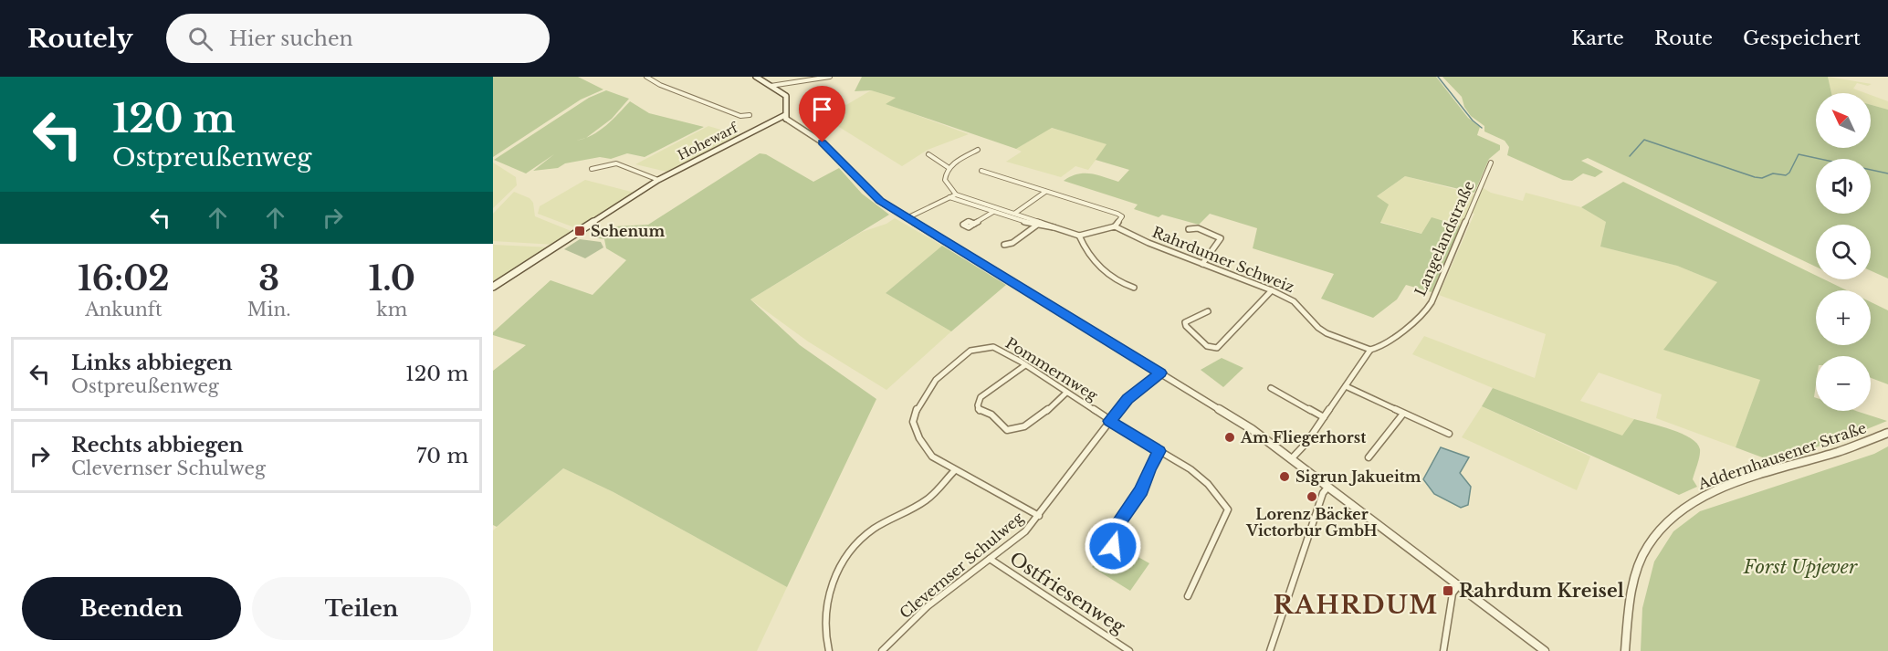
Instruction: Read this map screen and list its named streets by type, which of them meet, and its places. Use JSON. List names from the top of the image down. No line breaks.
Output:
{"streets":{"main road":["Hohewarf"],"street":["Langelandstraße","Rahrdumer Schweiz","Pommernweg","Addernhausener Straße","Clevernser Schulweg","Ostfriesenweg"]},"crossings":[["Langelandstraße","Rahrdumer Schweiz"],["Pommernweg","Clevernser Schulweg"],["Clevernser Schulweg","Ostfriesenweg"]],"districts":["RAHRDUM"],"parks":["Forst Upjever"],"places":{"transit":["Schenum","Rahrdum Kreisel"],"other":["Am Fliegerhorst","Sigrun Jakueitm","Lorenz Bäcker Victorbur GmbH"]},"north":"top left","page":{"header":"Routely","search":"Hier suchen","nav":["Karte","Route","Gespeichert"],"turn":["120 m","Ostpreußenweg"],"map_buttons":["+","−"],"eta":["16:02","Ankunft","3","Min.","1.0","km"],"list":[{"name":"Links abbiegen","note":"Ostpreußenweg","value":"120 m"},{"name":"Rechts abbiegen","note":"Clevernser Schulweg","value":"70 m"}],"buttons":["Beenden","Teilen"]}}
